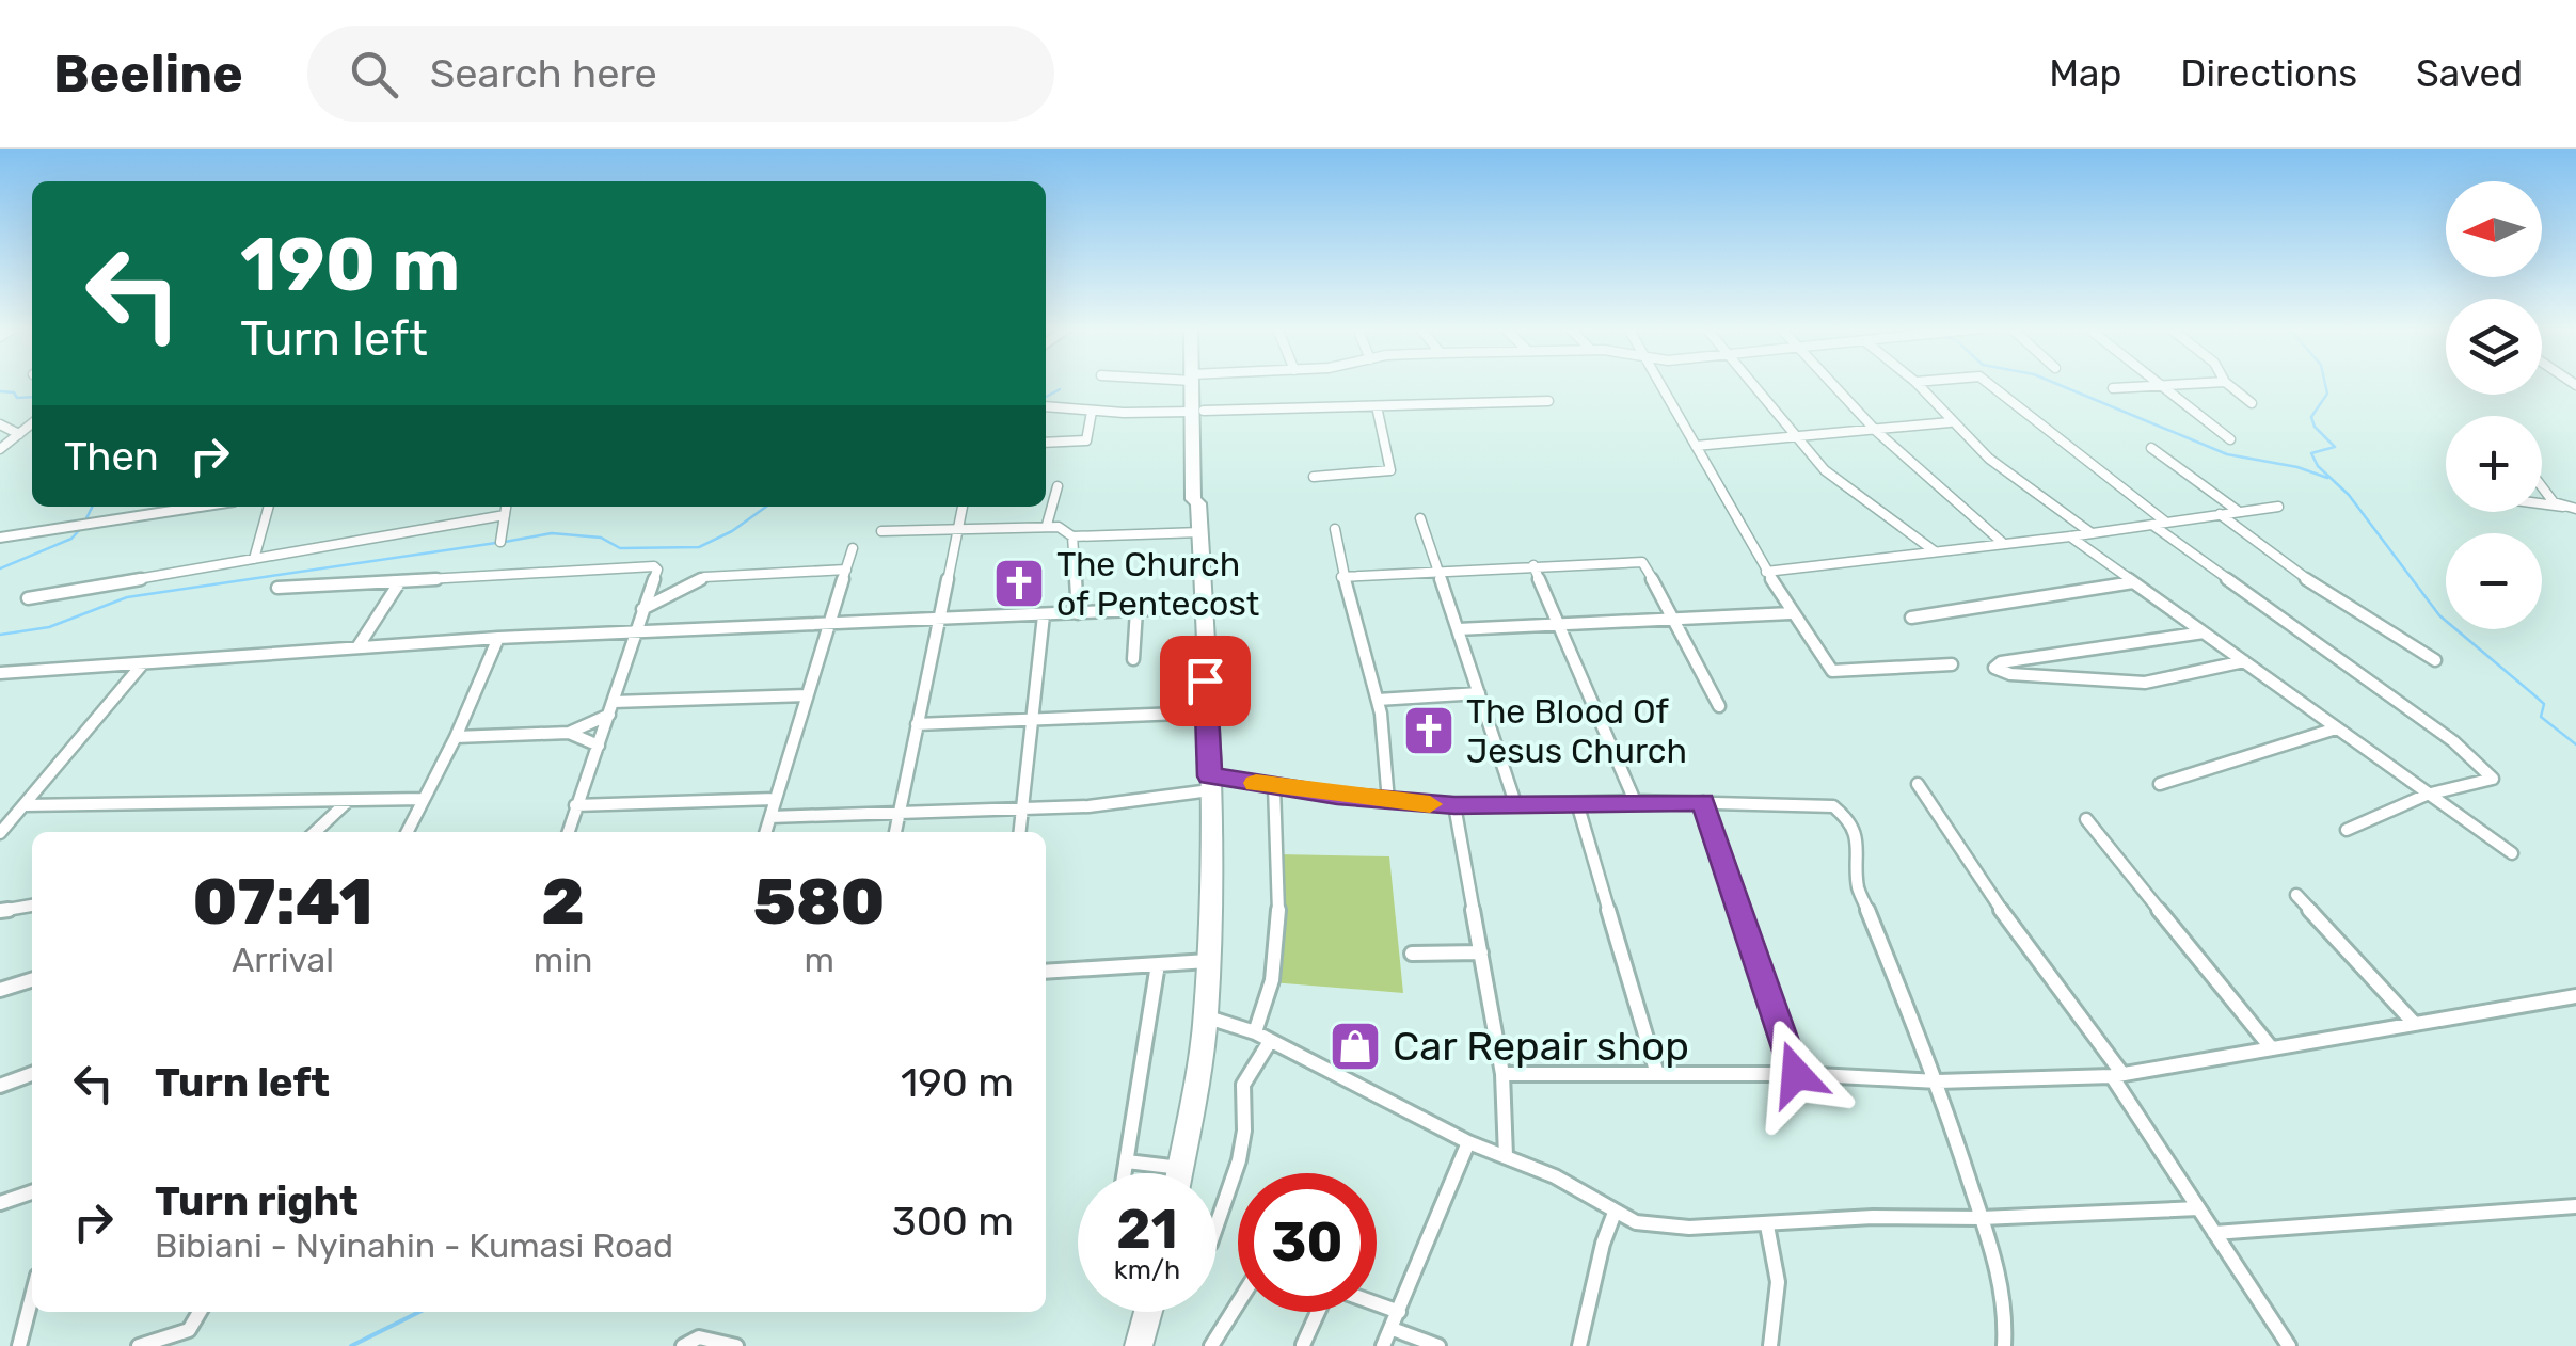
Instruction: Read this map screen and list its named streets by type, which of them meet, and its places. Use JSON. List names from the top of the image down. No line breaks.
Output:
{"places":{"church":["The Church of Pentecost","The Blood Of Jesus Church"],"shop":["Car Repair shop"]},"north":"left","page":{"header":"Beeline","search":"Search here","nav":["Map","Directions","Saved"],"map_buttons":["+","−"],"turn":["190 m","Turn left"],"then":"Then","eta":["07:41","Arrival","2","min","580","m"],"list":[{"name":"Turn left","value":"190 m"},{"name":"Turn right","note":"Bibiani - Nyinahin - Kumasi Road","value":"300 m"}],"speed":"21 km/h","limit":"30"}}
